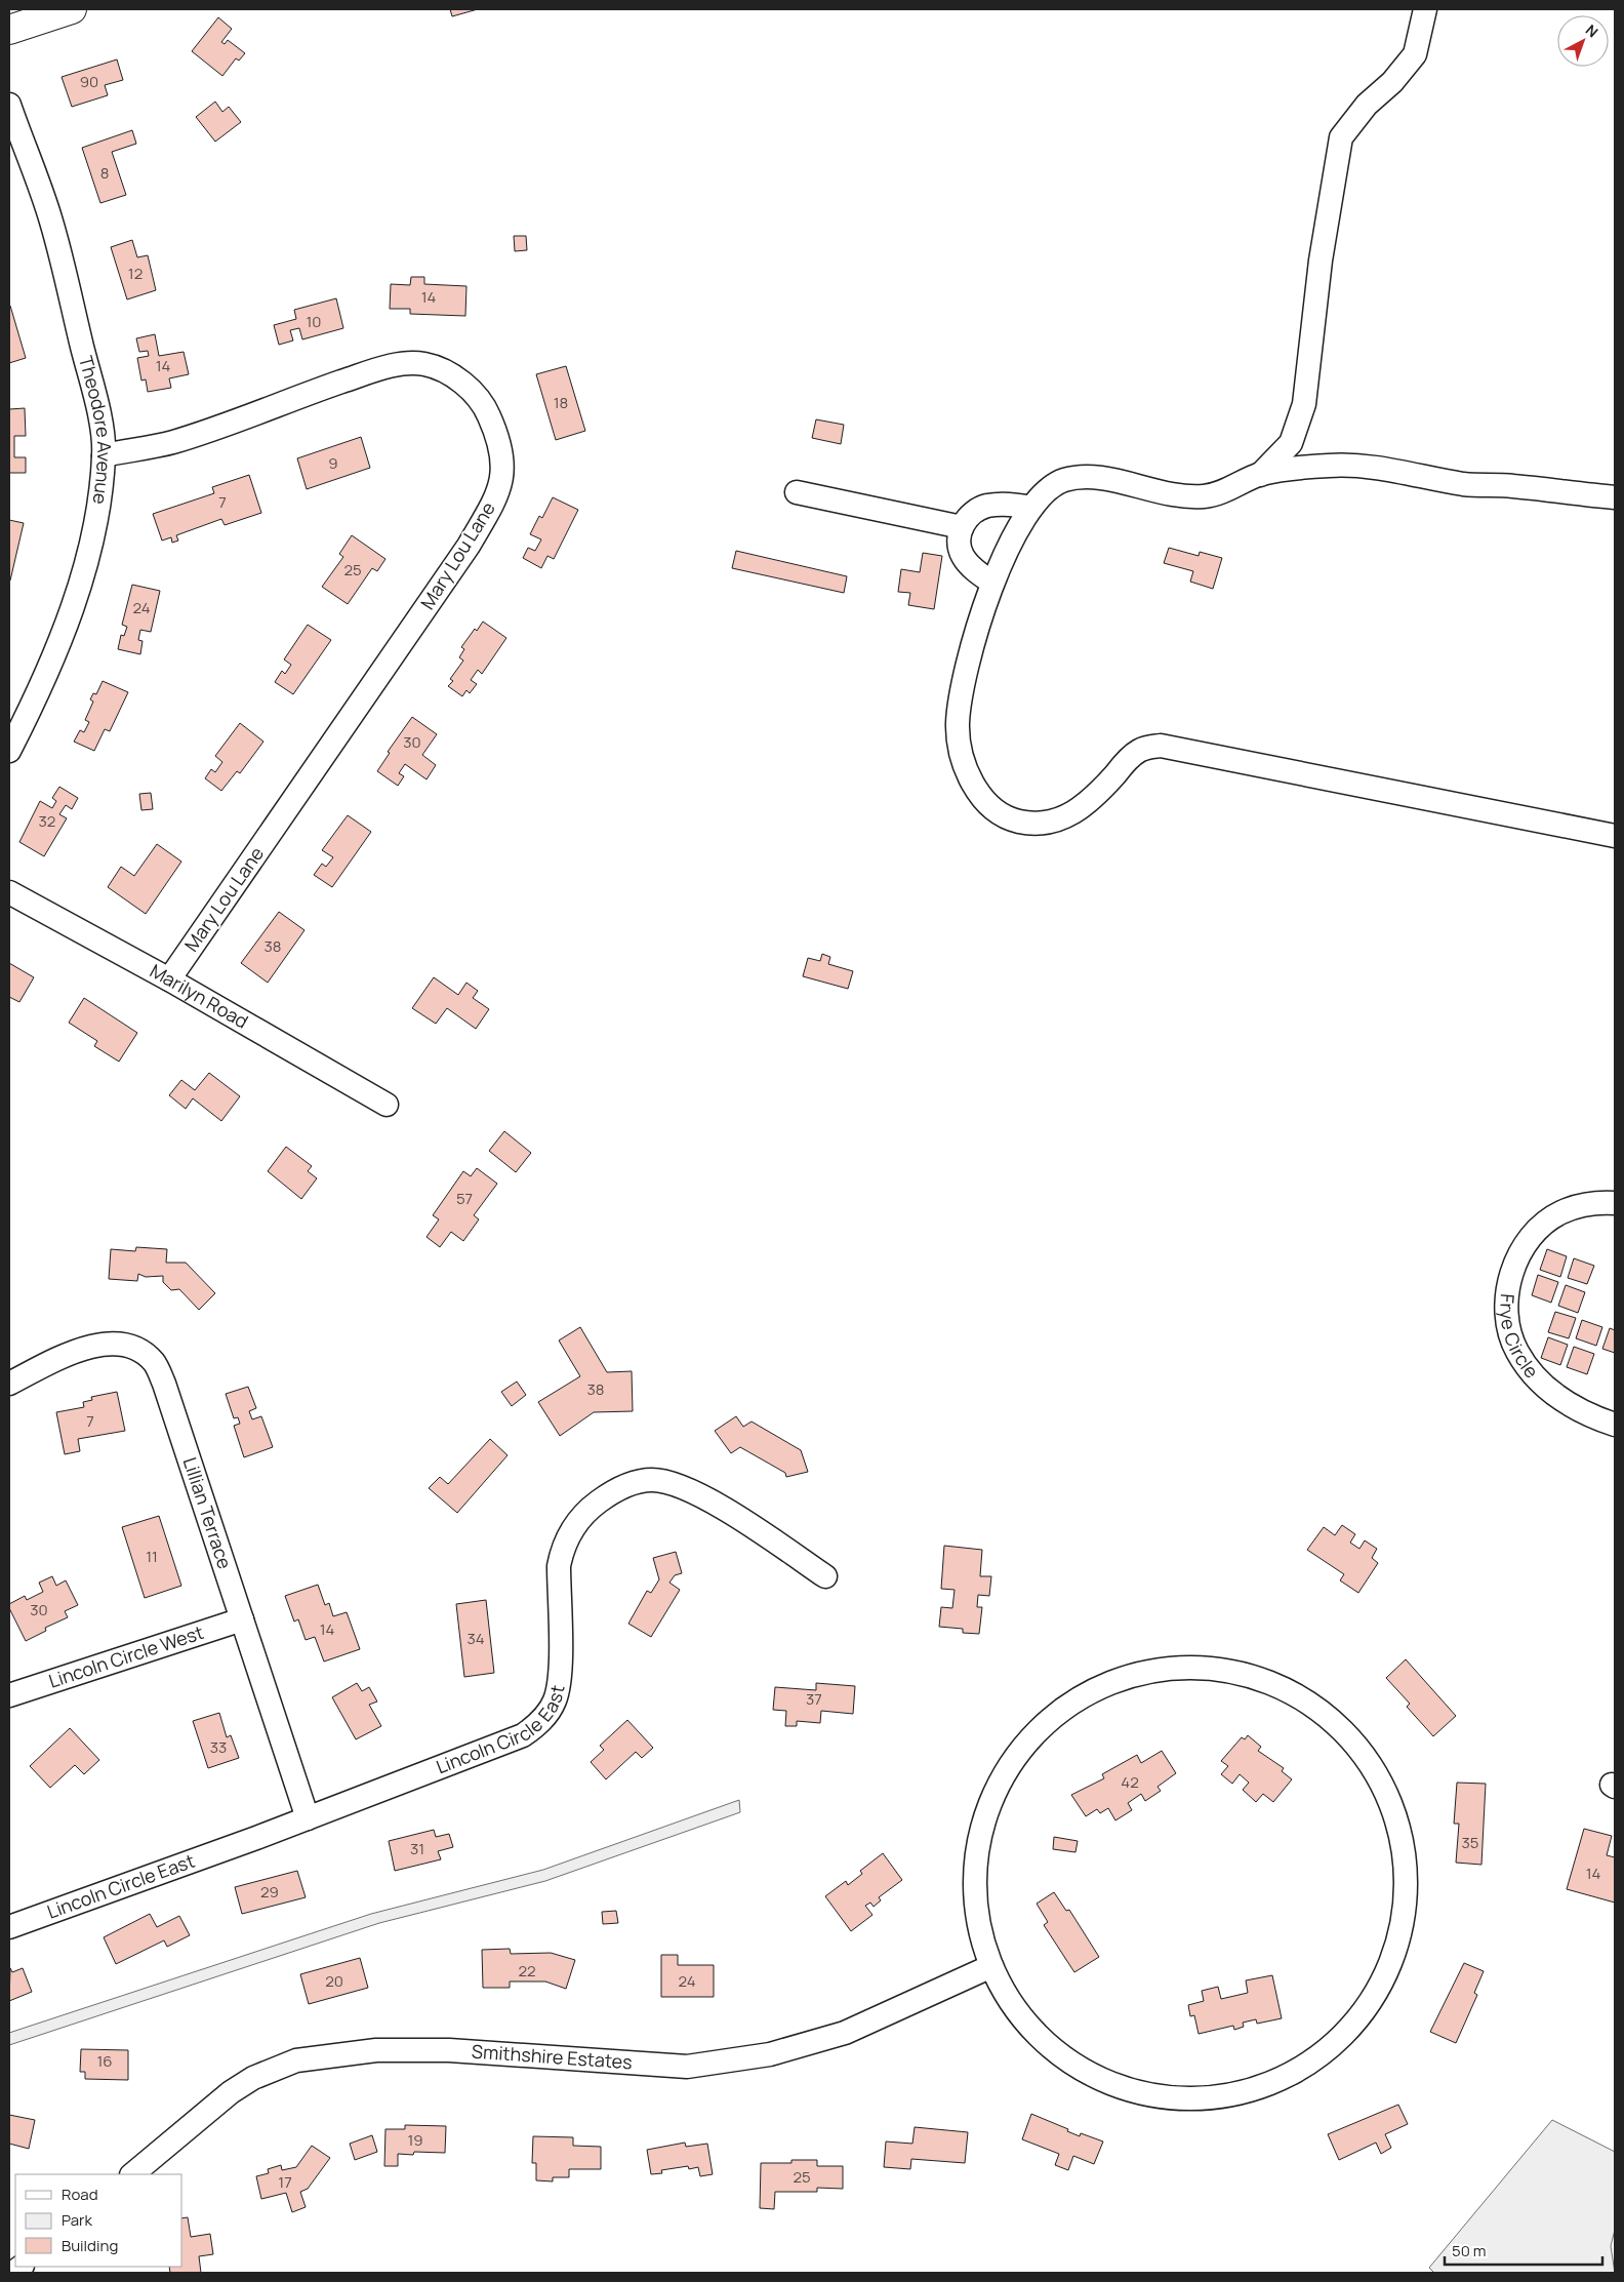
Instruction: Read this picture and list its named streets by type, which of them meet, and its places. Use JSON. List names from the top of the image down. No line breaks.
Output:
{"streets":{"street":["Theodore Avenue","Mary Lou Lane","Marilyn Road","Frye Circle","Lillian Terrace","Lincoln Circle West","Lincoln Circle East","Smithshire Estates"]},"crossings":[["Theodore Avenue","Mary Lou Lane"],["Mary Lou Lane","Marilyn Road"],["Lillian Terrace","Lincoln Circle West"],["Lillian Terrace","Lincoln Circle East"]],"house_numbers":["90","8","12","14","10","14","18","9","7","25","24","30","32","38","57","38","7","11","30","14","34","37","33","42","35","31","14","29","22","20","24","16","19","25","17"],"legend":["Road","Park","Building"],"scale_bar":"50 m","north":"top right"}
